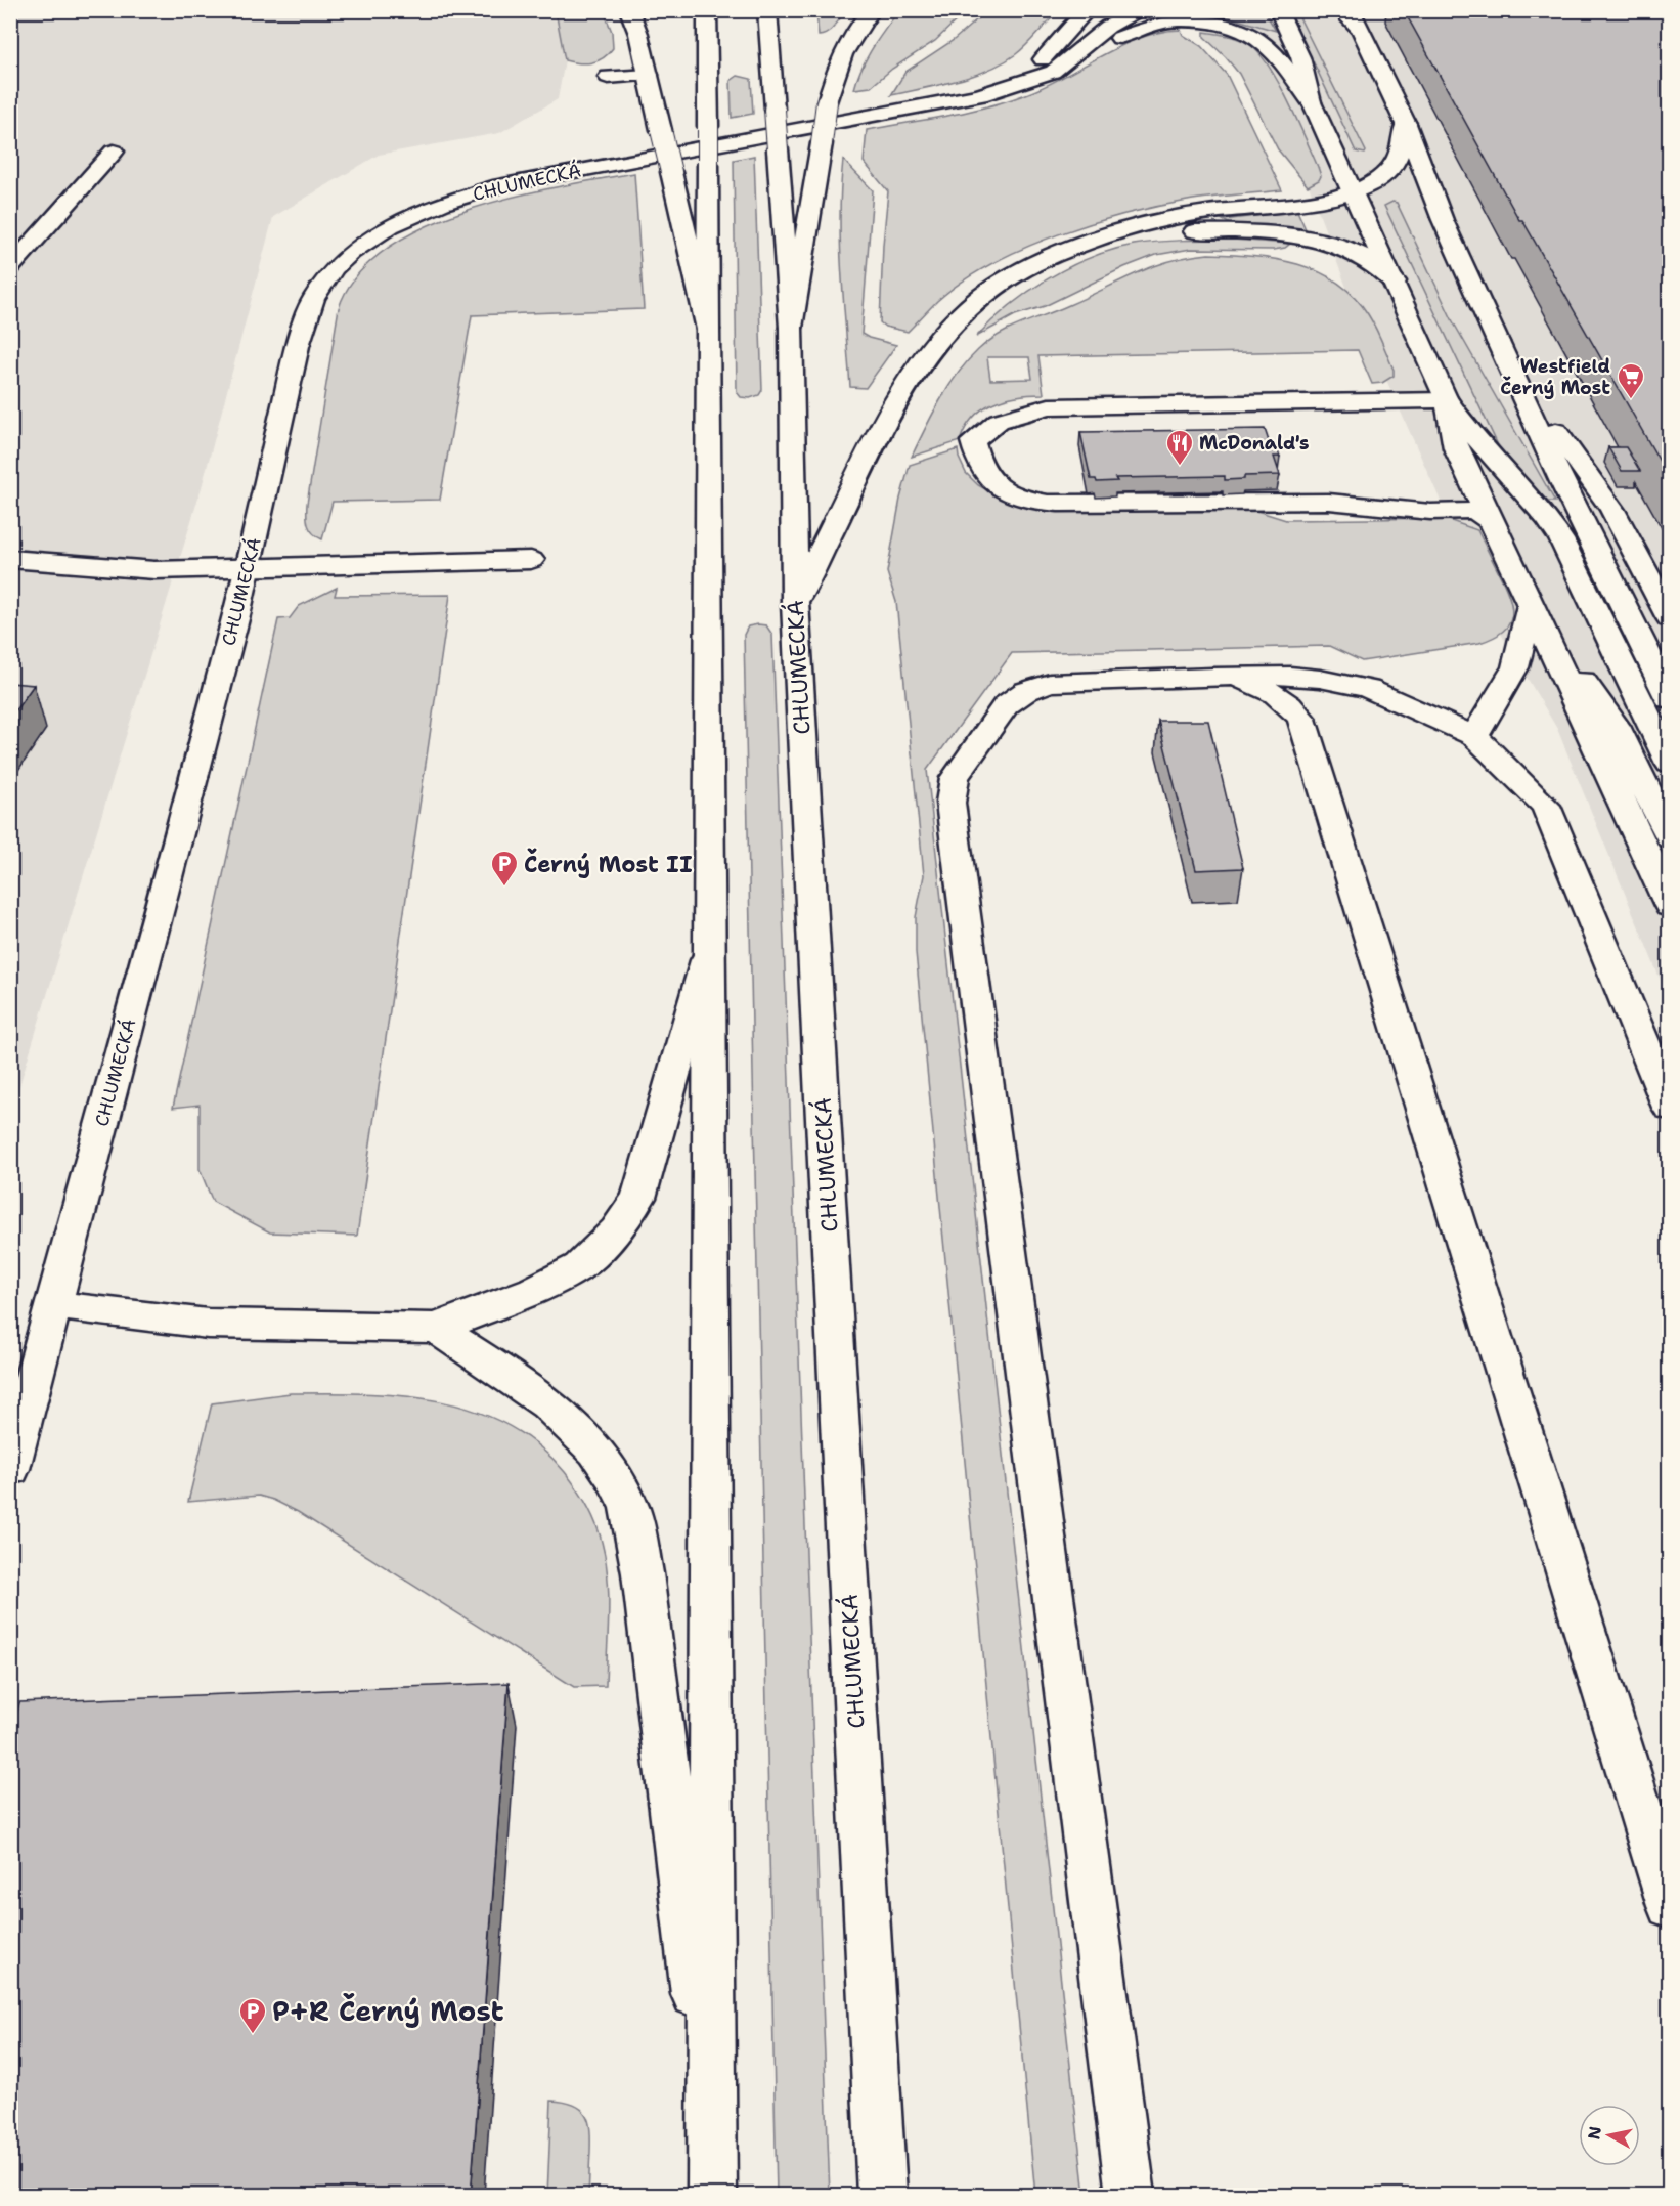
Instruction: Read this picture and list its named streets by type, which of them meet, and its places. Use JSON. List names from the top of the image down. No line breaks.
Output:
{"streets":{"main road":["CHLUMECKÁ"]},"places":{"supermarket":["Westfield Černý Most"],"restaurant":["McDonald's"],"parking":["Černý Most II","P+R Černý Most"]},"north":"left"}
